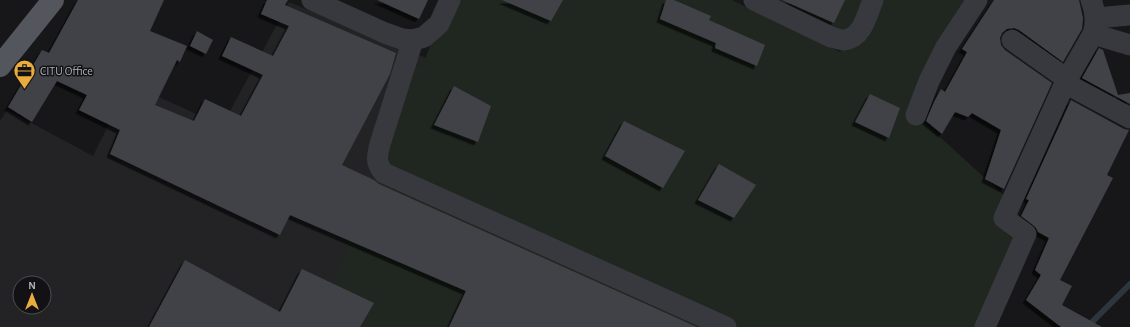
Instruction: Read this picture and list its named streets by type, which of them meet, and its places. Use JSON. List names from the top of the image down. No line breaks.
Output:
{"places":{"office":["CITU Office"]},"north":"top"}
